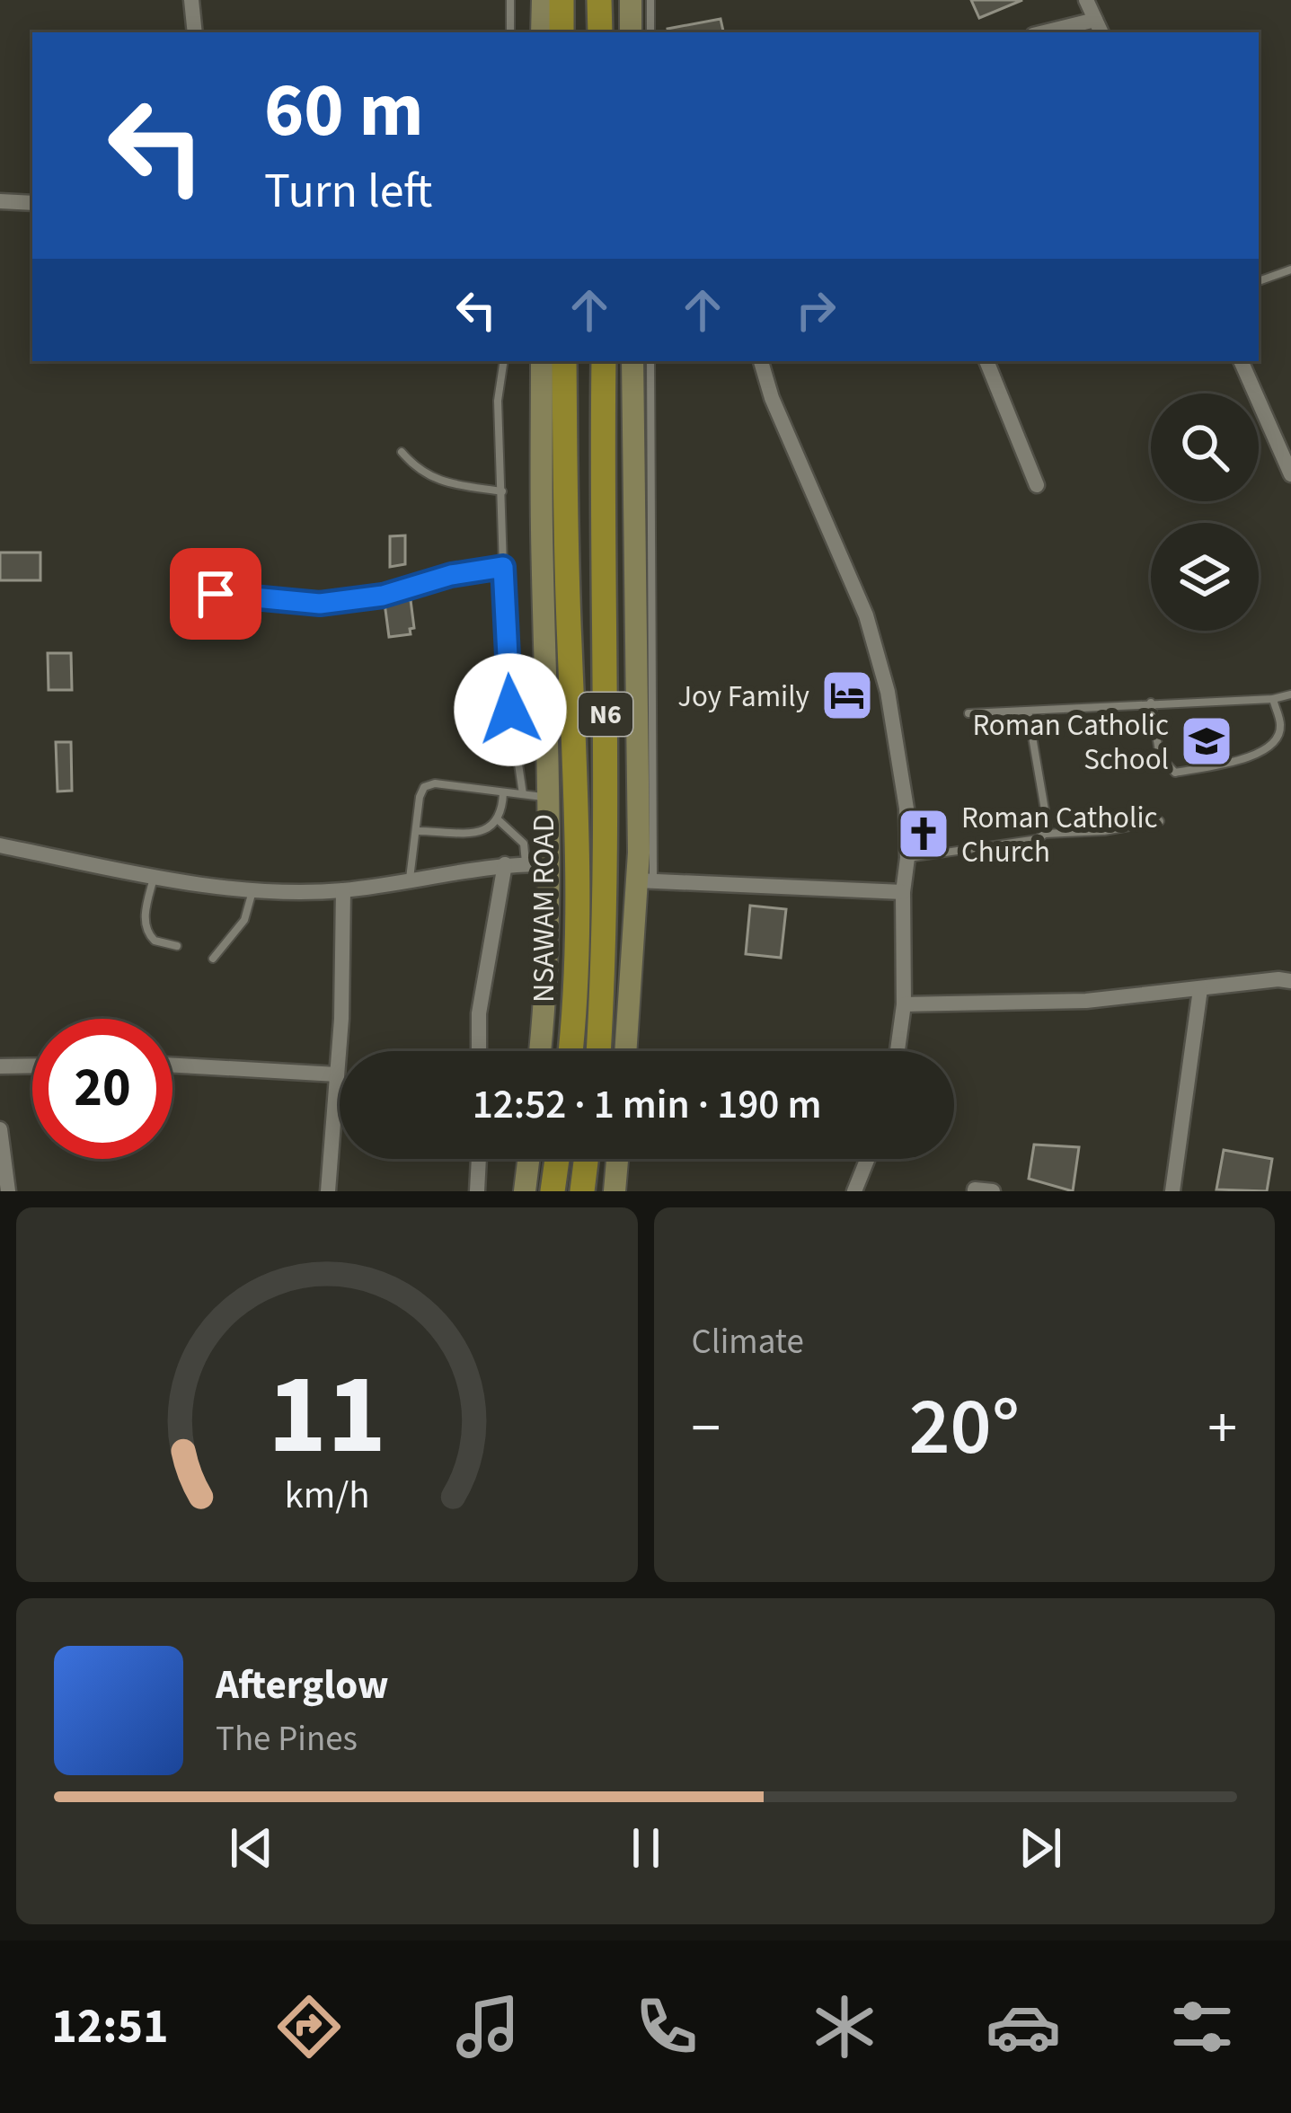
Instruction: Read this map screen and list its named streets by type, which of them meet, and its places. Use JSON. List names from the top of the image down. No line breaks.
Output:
{"streets":{"highway":["N6","NSAWAM ROAD"]},"places":{"hotel":["Joy Family"],"school or university":["Roman Catholic School"],"church":["Roman Catholic Church"]},"page":{"turn":["60 m","Turn left"],"limit":"20","trip":"12:52 · 1 min · 190 m","tile":"Climate","heat":["−","20°","+"],"song":["Afterglow","The Pines"],"tabs":"12:51","gauge":["11","km/h"]}}
